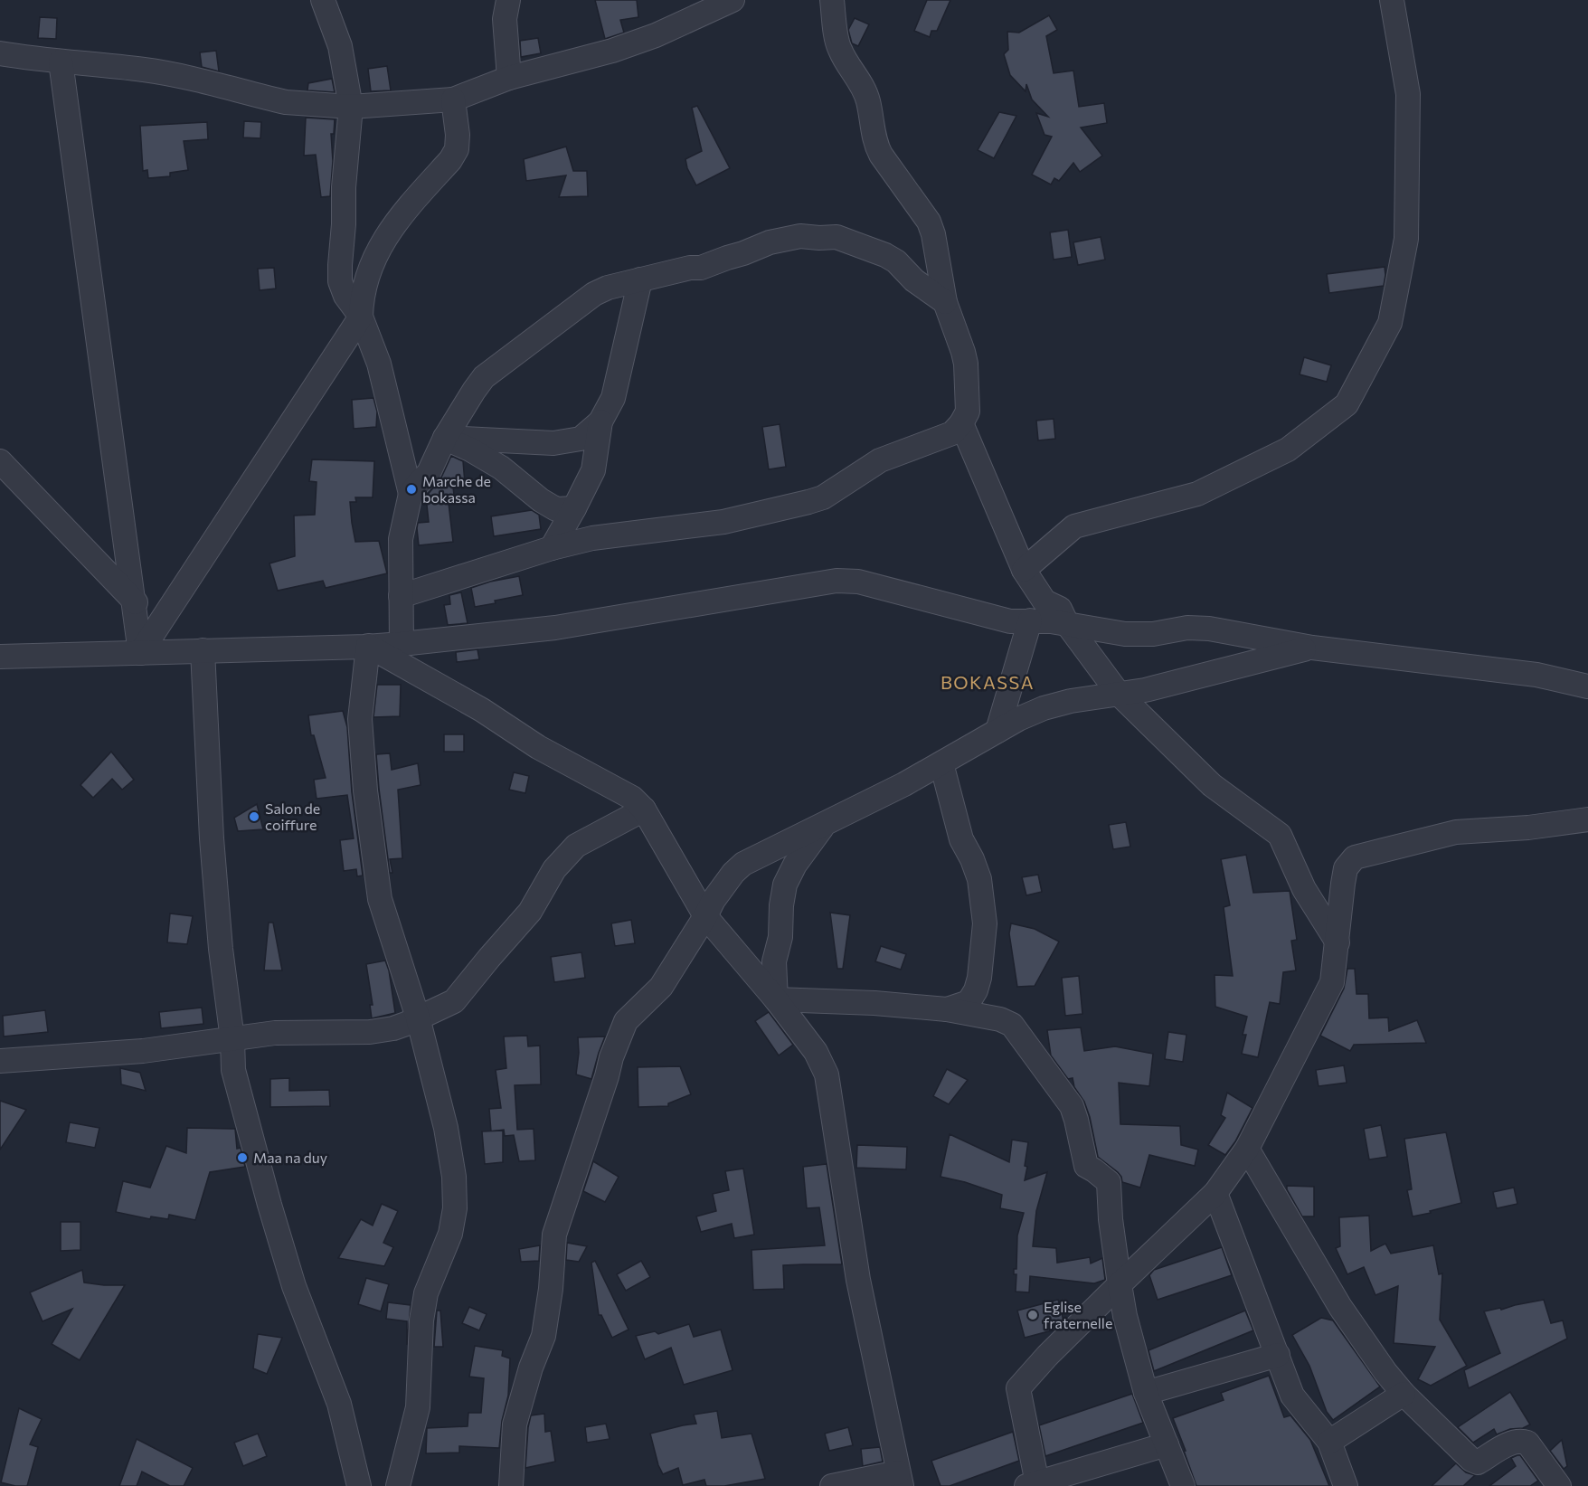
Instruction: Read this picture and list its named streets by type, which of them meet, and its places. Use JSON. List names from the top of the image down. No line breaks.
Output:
{"districts":["BOKASSA"],"places":["Marche de bokassa","Salon de coiffure","Maa na duy","Eglise fraternelle"]}
